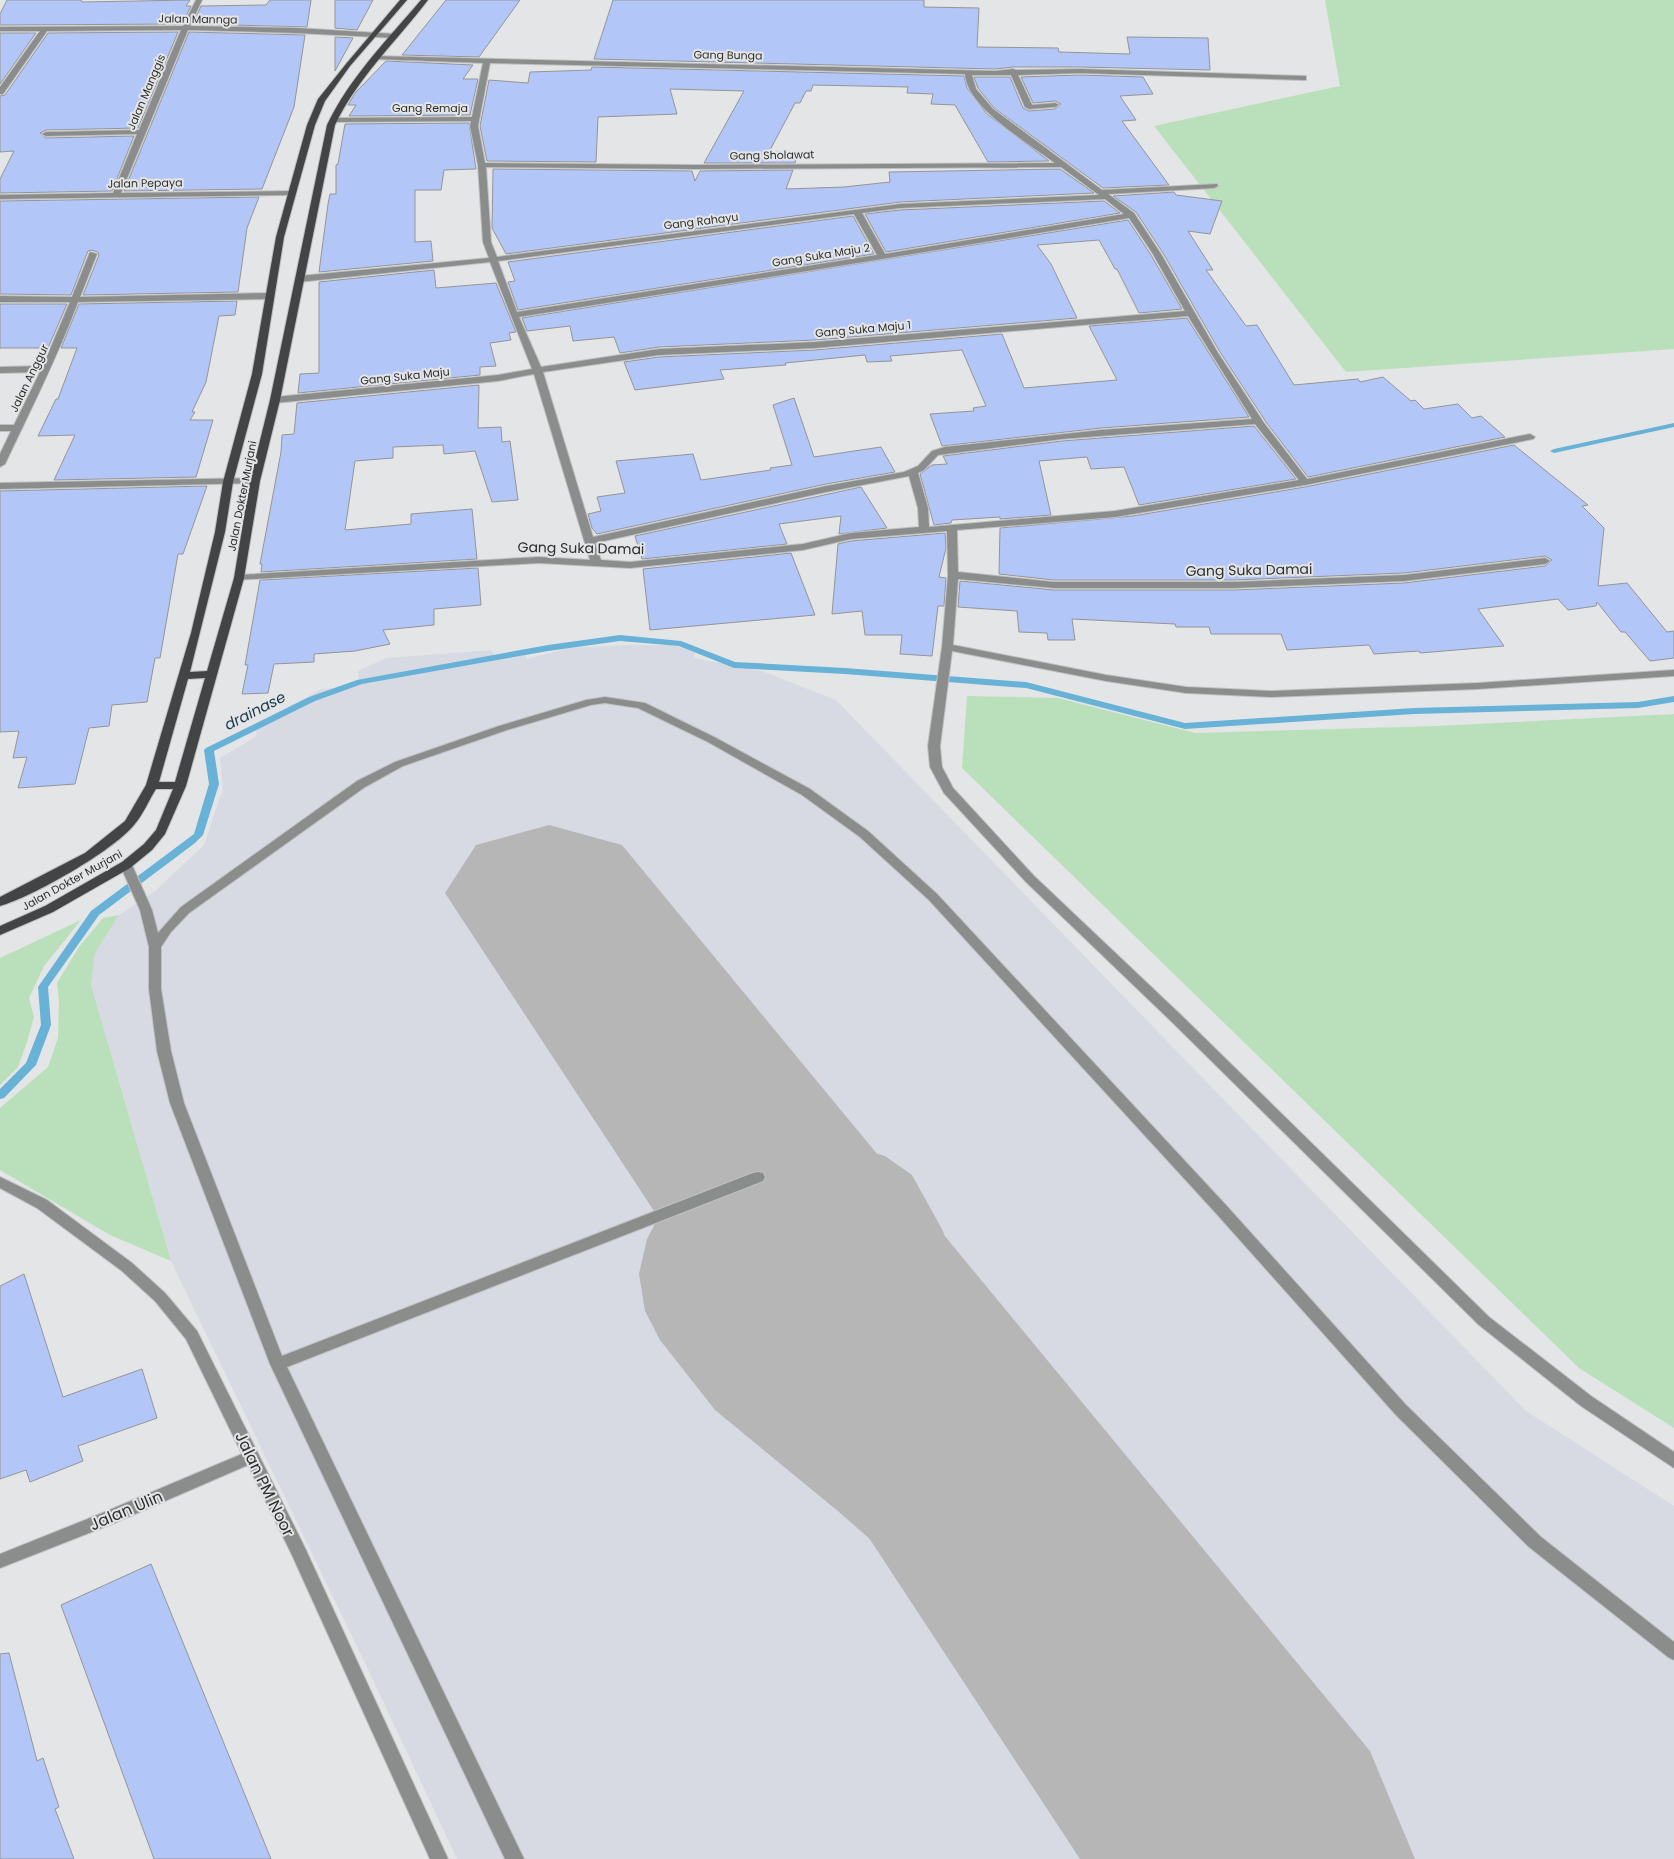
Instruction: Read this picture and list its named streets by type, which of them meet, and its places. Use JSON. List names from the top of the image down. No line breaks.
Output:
{"streets":{"main road":["Jalan Dokter Murjani"],"street":["Jalan Mannga","Gang Bunga","Jalan Manggis","Gang Remaja","Gang Sholawat","Jalan Pepaya","Gang Rahayu","Gang Suka Maju 2","Gang Suka Maju 1","Gang Suka Maju","Jalan Anggur","Gang Suka Damai","Jalan PM Noor","Jalan Ulin"]},"crossings":[["Jalan Mannga","Jalan Manggis"],["Jalan Mannga","Jalan Dokter Murjani"],["Gang Bunga","Jalan Dokter Murjani"],["Jalan Manggis","Jalan Pepaya"],["Gang Remaja","Gang Sholawat"],["Gang Remaja","Gang Rahayu"],["Gang Remaja","Gang Suka Maju 2"],["Gang Remaja","Gang Suka Maju 1"],["Gang Remaja","Gang Suka Maju"],["Gang Remaja","Jalan Dokter Murjani"],["Gang Remaja","Gang Suka Damai"],["Jalan Pepaya","Jalan Dokter Murjani"],["Gang Rahayu","Jalan Dokter Murjani"],["Gang Suka Maju 1","Gang Suka Maju"],["Gang Suka Maju","Jalan Dokter Murjani"],["Jalan Dokter Murjani","Gang Suka Damai"],["Jalan PM Noor","Jalan Ulin"]],"water":["drainase"]}
